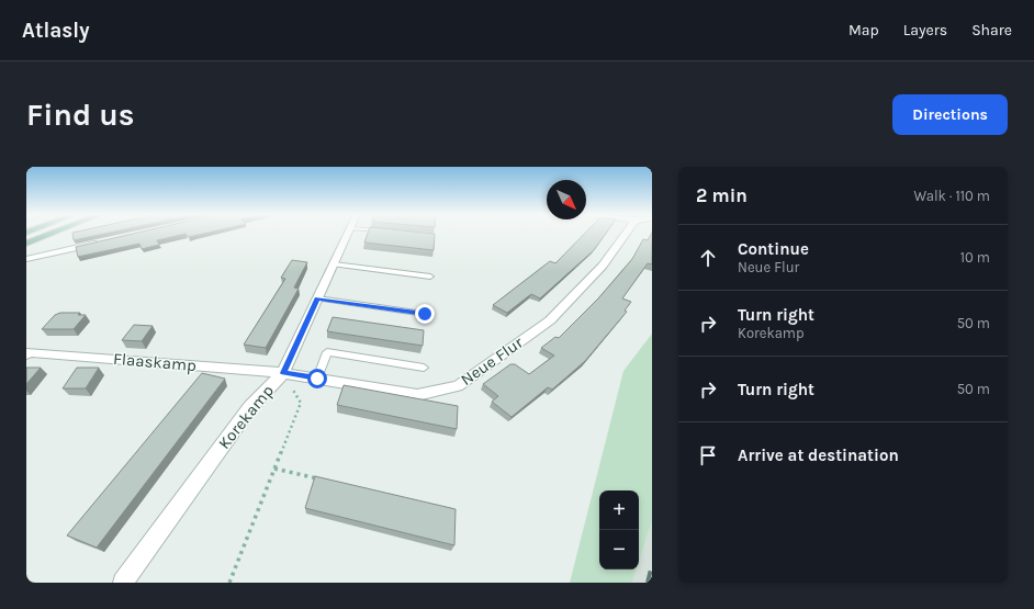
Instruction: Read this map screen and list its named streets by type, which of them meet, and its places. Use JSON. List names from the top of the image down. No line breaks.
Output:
{"streets":{"street":["Neue Flur","Flaaskamp","Korekamp"]},"crossings":[["Neue Flur","Flaaskamp"],["Neue Flur","Korekamp"],["Flaaskamp","Korekamp"]],"north":"bottom right","page":{"header":"Atlasly","nav":["Map","Layers","Share"],"buttons":"Directions","title":"Find us","heading":["2 min","Walk · 110 m"],"list":[["Continue","Neue Flur","10 m"],["Turn right","Korekamp","50 m"],["Turn right","50 m"],"Arrive at destination"],"map_buttons":["+","−"]}}
